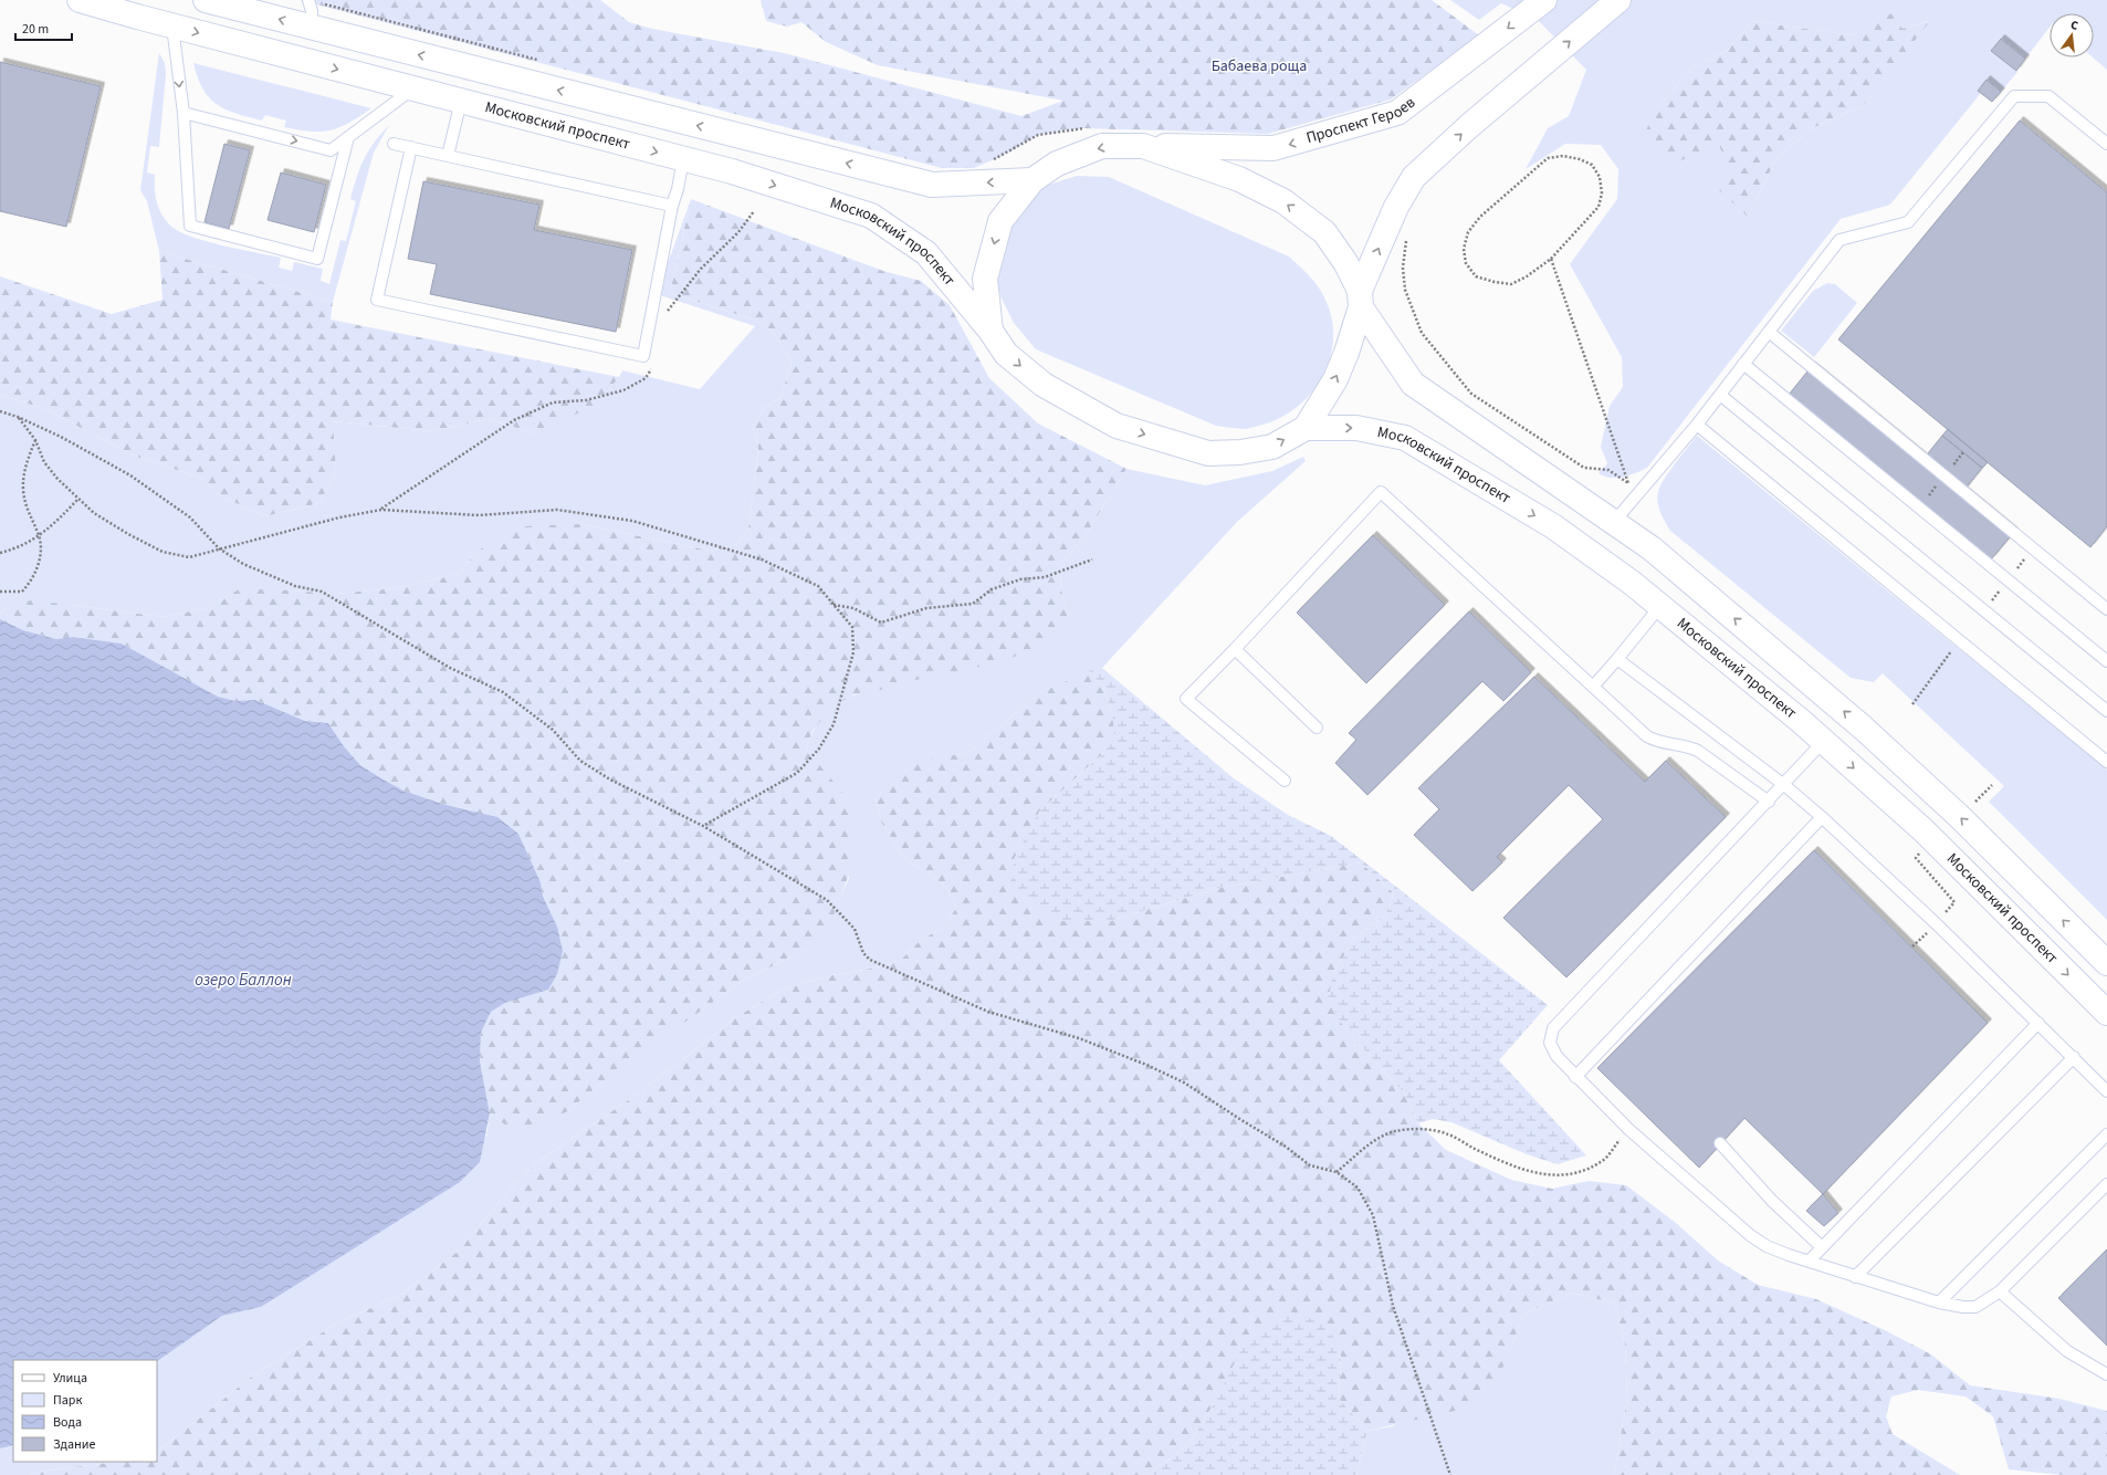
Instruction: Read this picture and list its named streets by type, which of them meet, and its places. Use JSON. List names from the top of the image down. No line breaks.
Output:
{"streets":{"main road":["Проспект Героев","Московский проспект"]},"one_way":["Проспект Героев"],"water":["озеро Баллон"],"parks":["Бабаева роща"],"legend":["Улица","Парк","Вода","Здание"],"scale_bar":"20 m","north":"top"}
